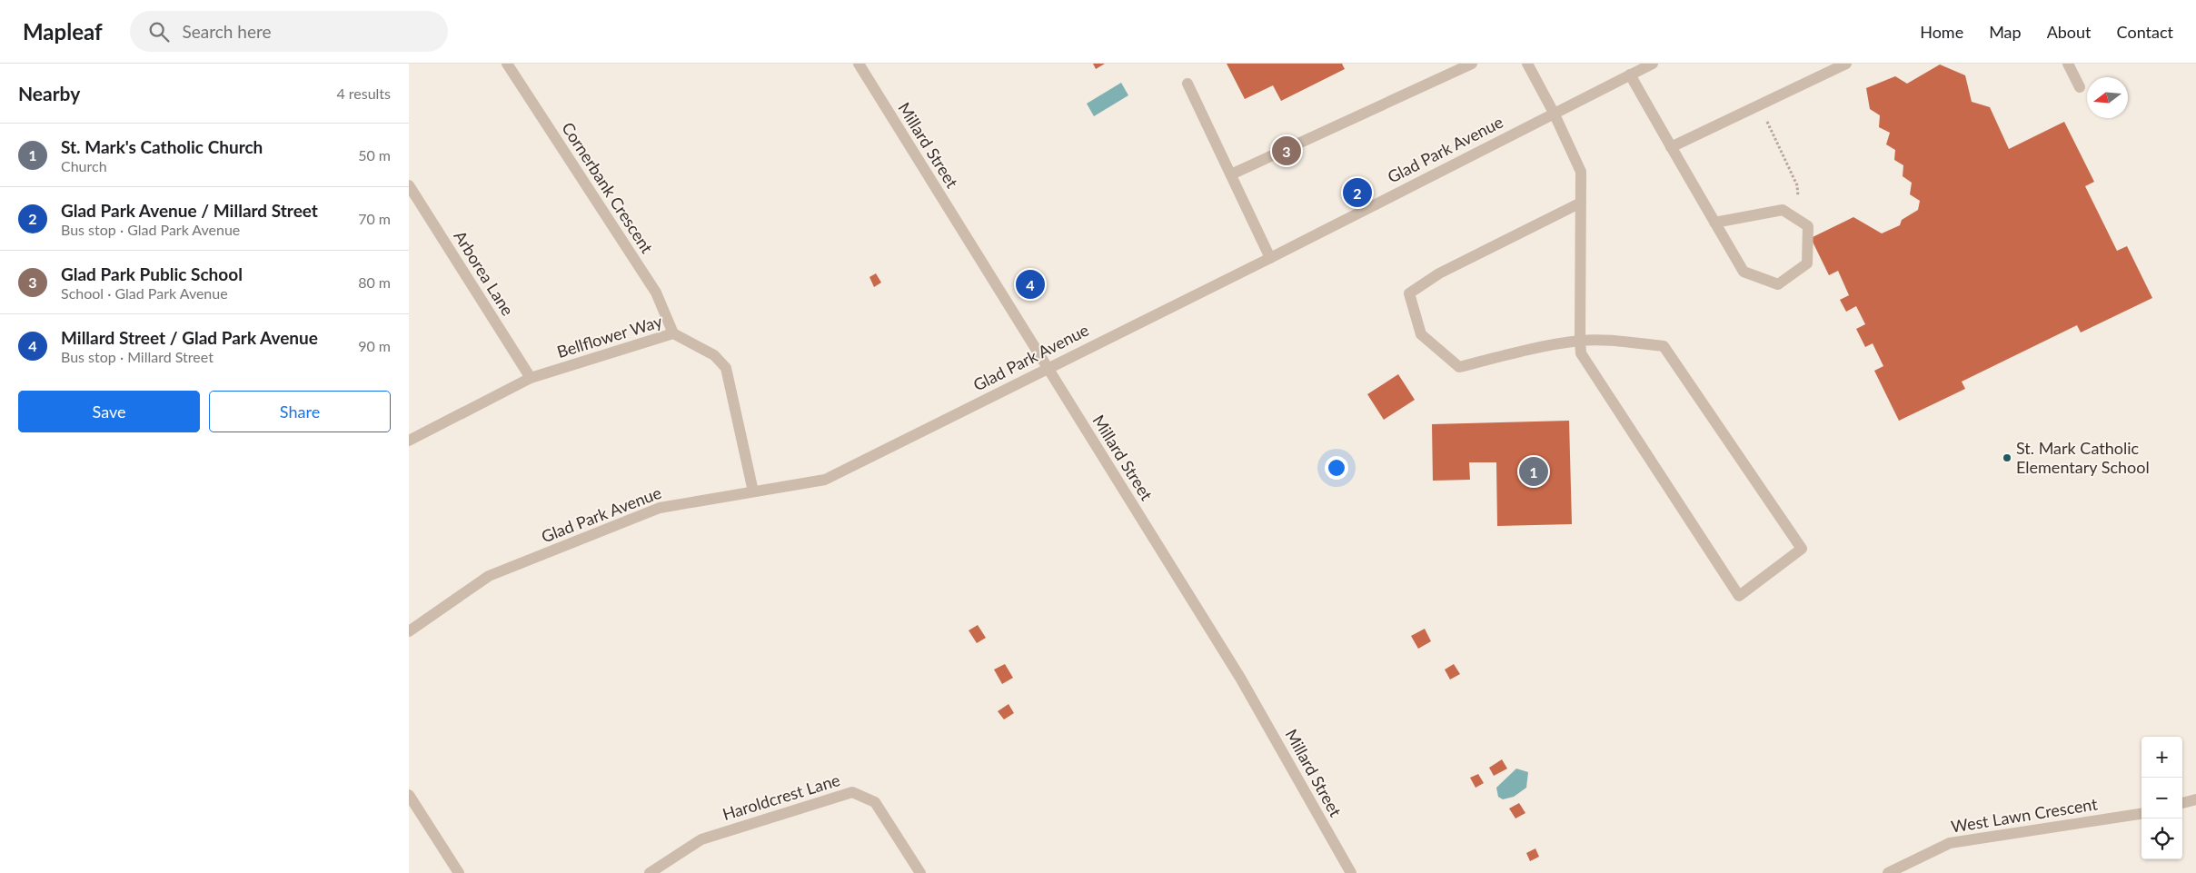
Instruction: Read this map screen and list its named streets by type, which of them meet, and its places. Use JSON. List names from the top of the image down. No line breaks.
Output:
{"streets":{"street":["Millard Street","Glad Park Avenue","Cornerbank Crescent","Arborea Lane","Bellflower Way","Haroldcrest Lane","West Lawn Crescent"]},"crossings":[["Millard Street","Glad Park Avenue"],["Glad Park Avenue","Bellflower Way"],["Cornerbank Crescent","Bellflower Way"],["Arborea Lane","Bellflower Way"]],"places":["St. Mark Catholic Elementary School"],"north":"left","page":{"header":"Mapleaf","search":"Search here","nav":["Home","Map","About","Contact"],"heading":["Nearby","4 results"],"list":[{"mark":"1","name":"St. Mark's Catholic Church","note":"Church","value":"50 m"},{"mark":"2","name":"Glad Park Avenue / Millard Street","note":"Bus stop · Glad Park Avenue","value":"70 m"},{"mark":"3","name":"Glad Park Public School","note":"School · Glad Park Avenue","value":"80 m"},{"mark":"4","name":"Millard Street / Glad Park Avenue","note":"Bus stop · Millard Street","value":"90 m"}],"pins":["3","2","4","1"],"buttons":["Save","Share"],"map_buttons":["+","−"]}}
